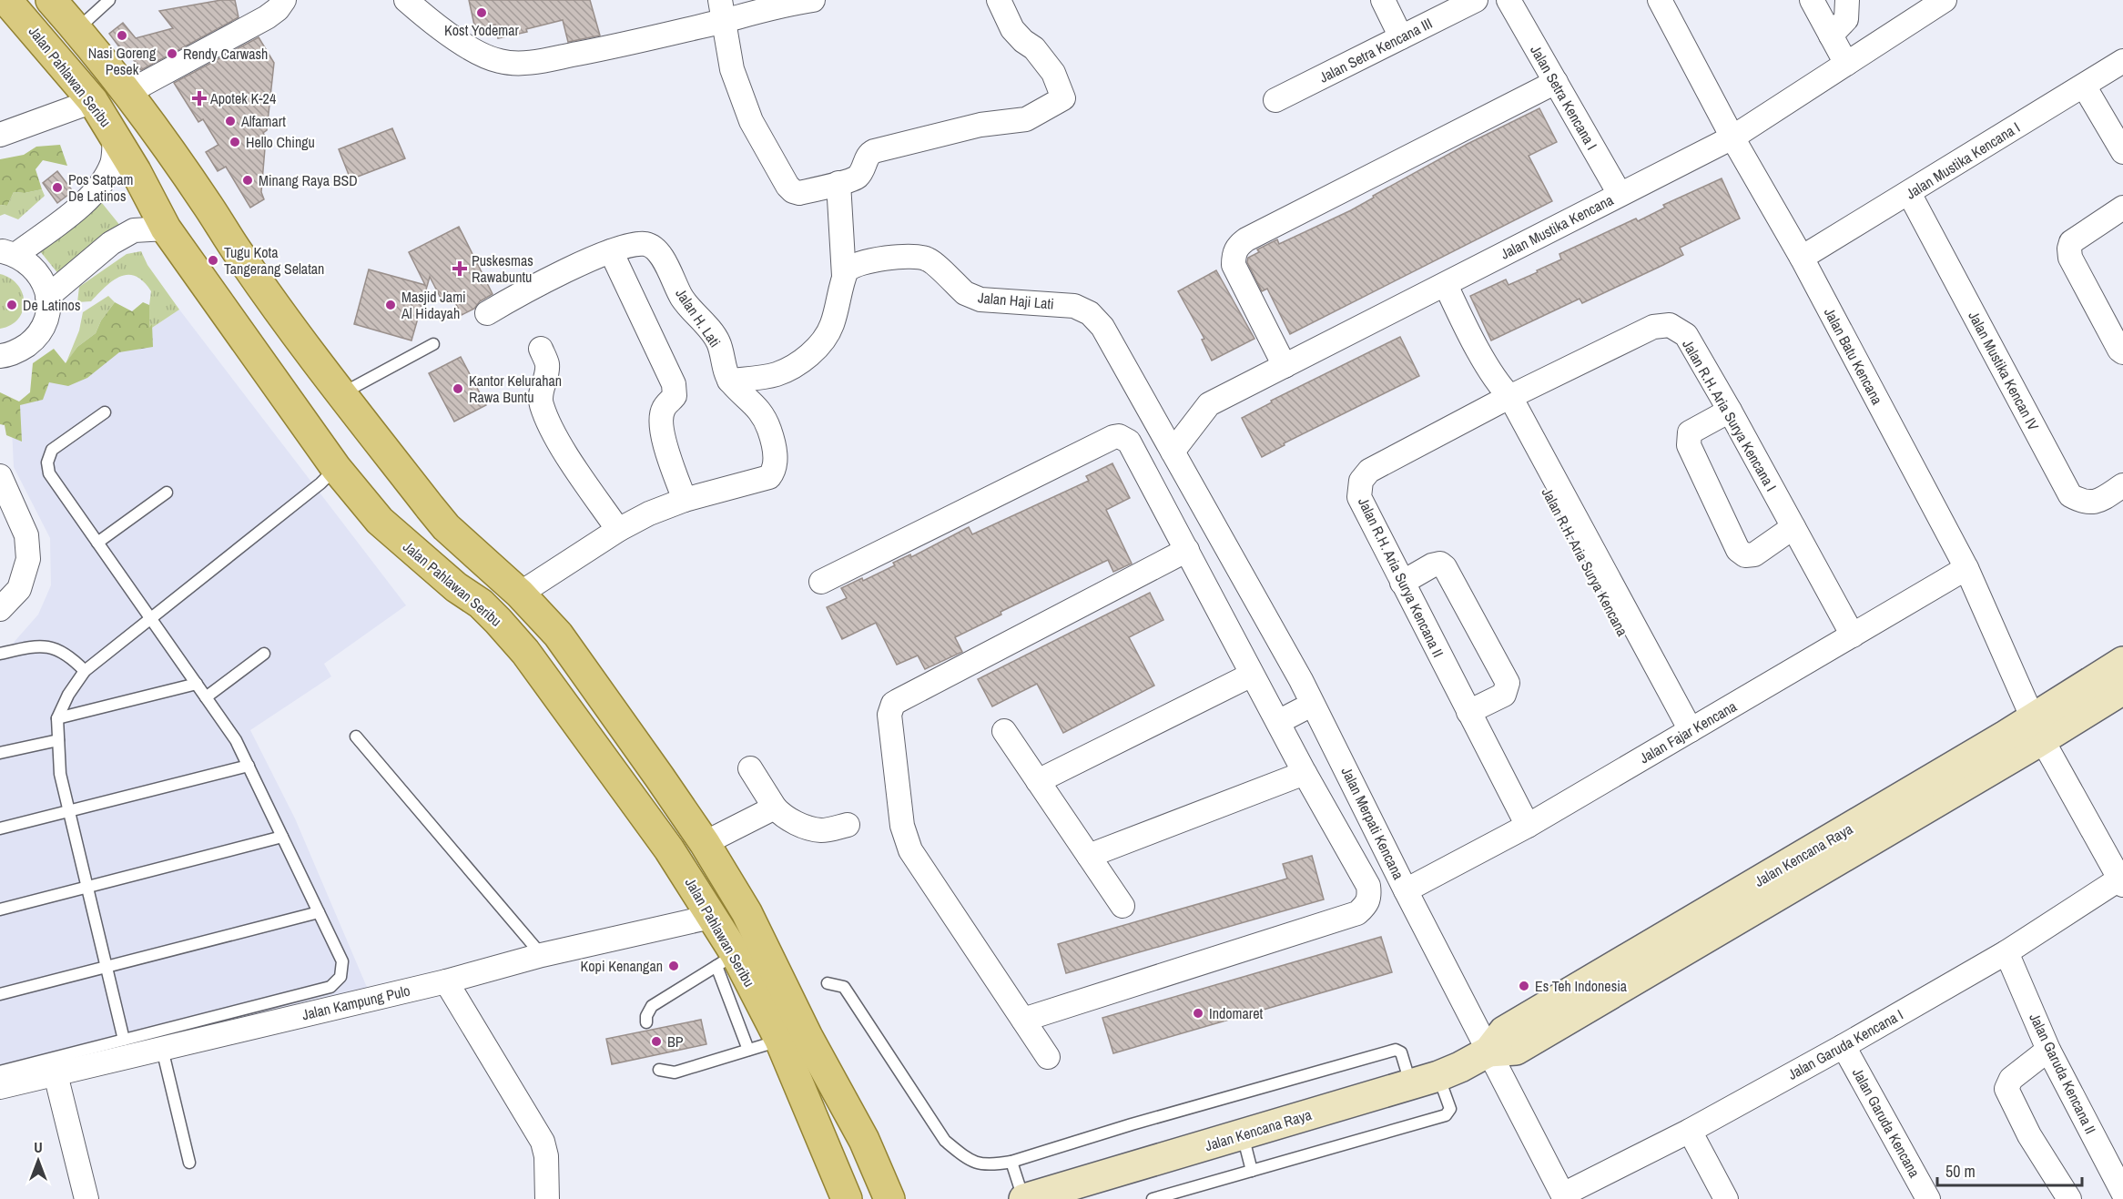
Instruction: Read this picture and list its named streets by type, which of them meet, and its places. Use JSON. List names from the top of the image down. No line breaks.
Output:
{"streets":{"main road":["Jalan Pahlawan Seribu"],"street":["Jalan Setra Kencana III","Jalan Setra Kencana I","Jalan Mustika Kencana I","Jalan Mustika Kencana","Jalan Haji Lati","Jalan H. Lati","Jalan Batu Kencana","Jalan Mustika Kencan IV","Jalan R.H. Aria Surya Kencana I","Jalan R.H. Aria Surya Kencana","Jalan R.H. Aria Surya Kencana II","Jalan Fajar Kencana","Jalan Merpati Kencana","Jalan Kencana Raya","Jalan Kampung Pulo","Jalan Garuda Kencana I","Jalan Garuda Kencana II","Jalan Garuda Kencana"]},"crossings":[["Jalan Pahlawan Seribu","Jalan Kampung Pulo"],["Jalan Setra Kencana I","Jalan Mustika Kencana"],["Jalan Mustika Kencana I","Jalan Batu Kencana"],["Jalan Mustika Kencana I","Jalan Mustika Kencan IV"],["Jalan Mustika Kencana","Jalan Haji Lati"],["Jalan Mustika Kencana","Jalan Batu Kencana"],["Jalan Mustika Kencana","Jalan R.H. Aria Surya Kencana"],["Jalan Mustika Kencana","Jalan Merpati Kencana"],["Jalan Haji Lati","Jalan Merpati Kencana"],["Jalan Batu Kencana","Jalan Fajar Kencana"],["Jalan Batu Kencana","Jalan Kencana Raya"],["Jalan R.H. Aria Surya Kencana I","Jalan R.H. Aria Surya Kencana"],["Jalan R.H. Aria Surya Kencana I","Jalan R.H. Aria Surya Kencana II"],["Jalan R.H. Aria Surya Kencana I","Jalan Fajar Kencana"],["Jalan R.H. Aria Surya Kencana","Jalan R.H. Aria Surya Kencana II"],["Jalan R.H. Aria Surya Kencana","Jalan Fajar Kencana"],["Jalan R.H. Aria Surya Kencana II","Jalan Fajar Kencana"],["Jalan Fajar Kencana","Jalan Merpati Kencana"],["Jalan Merpati Kencana","Jalan Kencana Raya"],["Jalan Merpati Kencana","Jalan Garuda Kencana I"],["Jalan Garuda Kencana I","Jalan Garuda Kencana II"],["Jalan Garuda Kencana I","Jalan Garuda Kencana"]],"places":{"other":["Kost Yodemar","Nasi Goreng Pesek","Rendy Carwash","Alfamart","Hello Chingu","Minang Raya BSD","Pos Satpam De Latinos","Tugu Kota Tangerang Selatan","De Latinos","Masjid Jami Al Hidayah","Kantor Kelurahan Rawa Buntu","Kopi Kenangan","Es Teh Indonesia","Indomaret","BP"],"health":["Apotek K-24","Puskesmas Rawabuntu"]},"scale_bar":"50 m","north":"top"}
